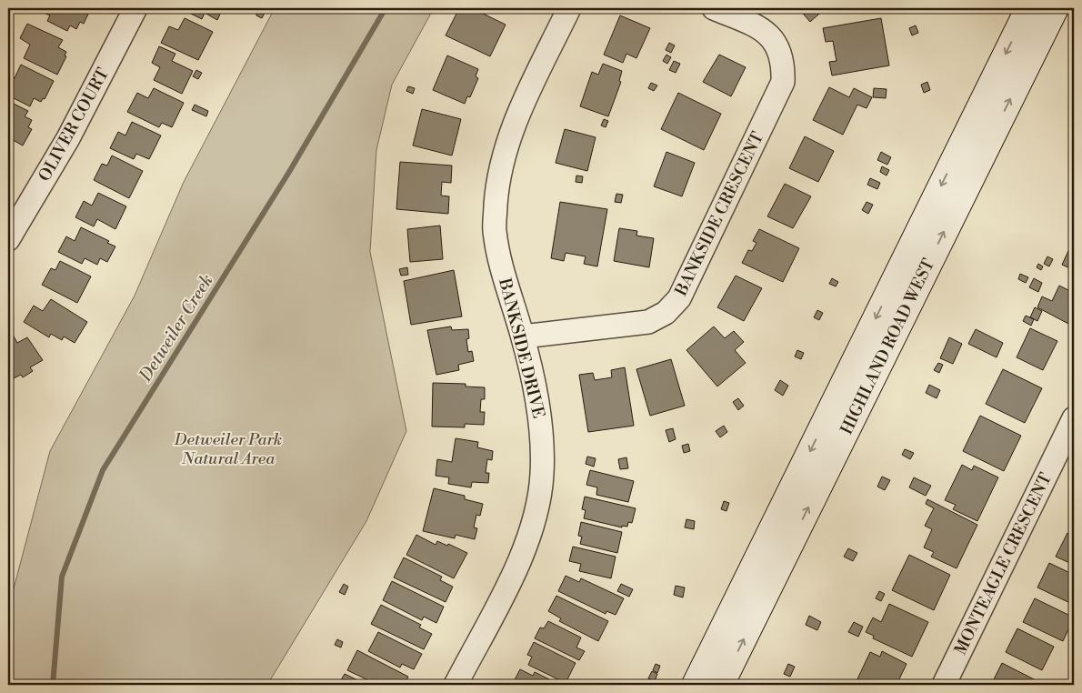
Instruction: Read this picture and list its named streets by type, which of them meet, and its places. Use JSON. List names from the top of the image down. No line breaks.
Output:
{"streets":{"main road":["HIGHLAND ROAD WEST"],"street":["OLIVER COURT","BANKSIDE CRESCENT","BANKSIDE DRIVE","MONTEAGLE CRESCENT"]},"crossings":[["BANKSIDE CRESCENT","BANKSIDE DRIVE"]],"water":["Detweiler Creek"],"parks":["Detweiler Park Natural Area"]}
